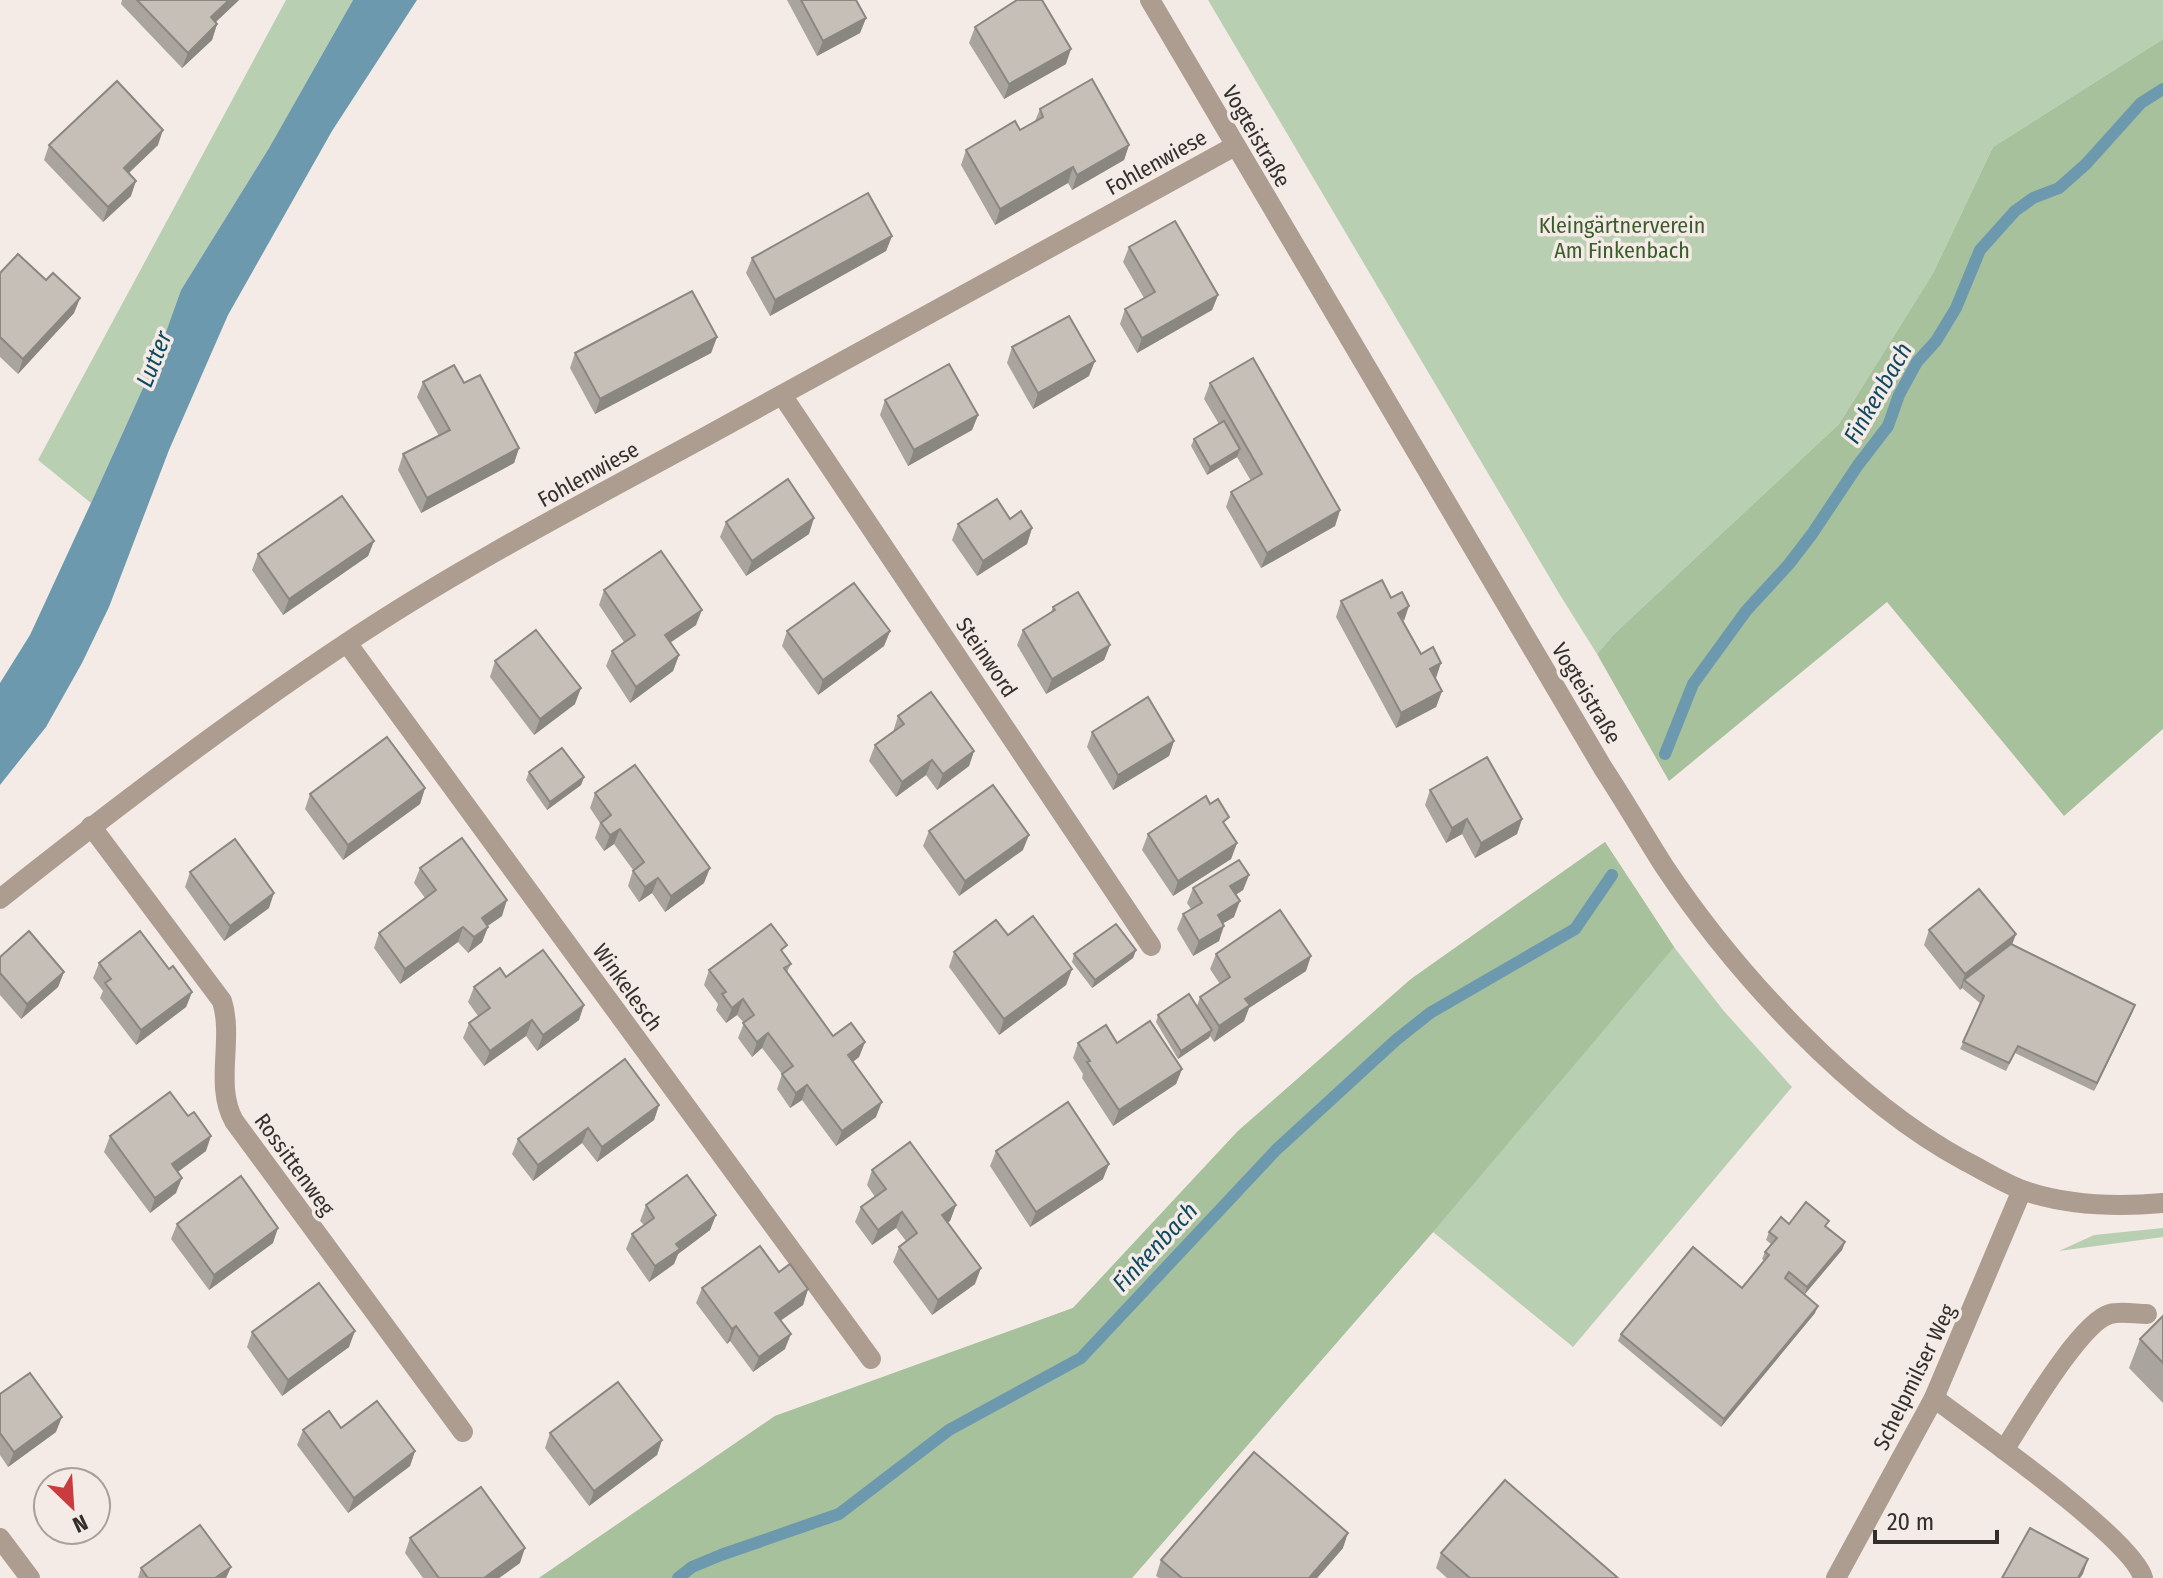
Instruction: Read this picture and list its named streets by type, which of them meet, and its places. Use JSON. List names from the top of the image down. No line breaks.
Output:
{"streets":{"street":["Vogteistraße","Fohlenwiese","Steinword","Winkelesch","Rossittenweg","Schelpmilser Weg"]},"crossings":[["Vogteistraße","Fohlenwiese"],["Vogteistraße","Schelpmilser Weg"],["Fohlenwiese","Steinword"],["Fohlenwiese","Winkelesch"],["Fohlenwiese","Rossittenweg"]],"water":["Lutter","Finkenbach"],"parks":["Kleingärtnerverein Am Finkenbach"],"scale_bar":"20 m","north":"bottom right"}
